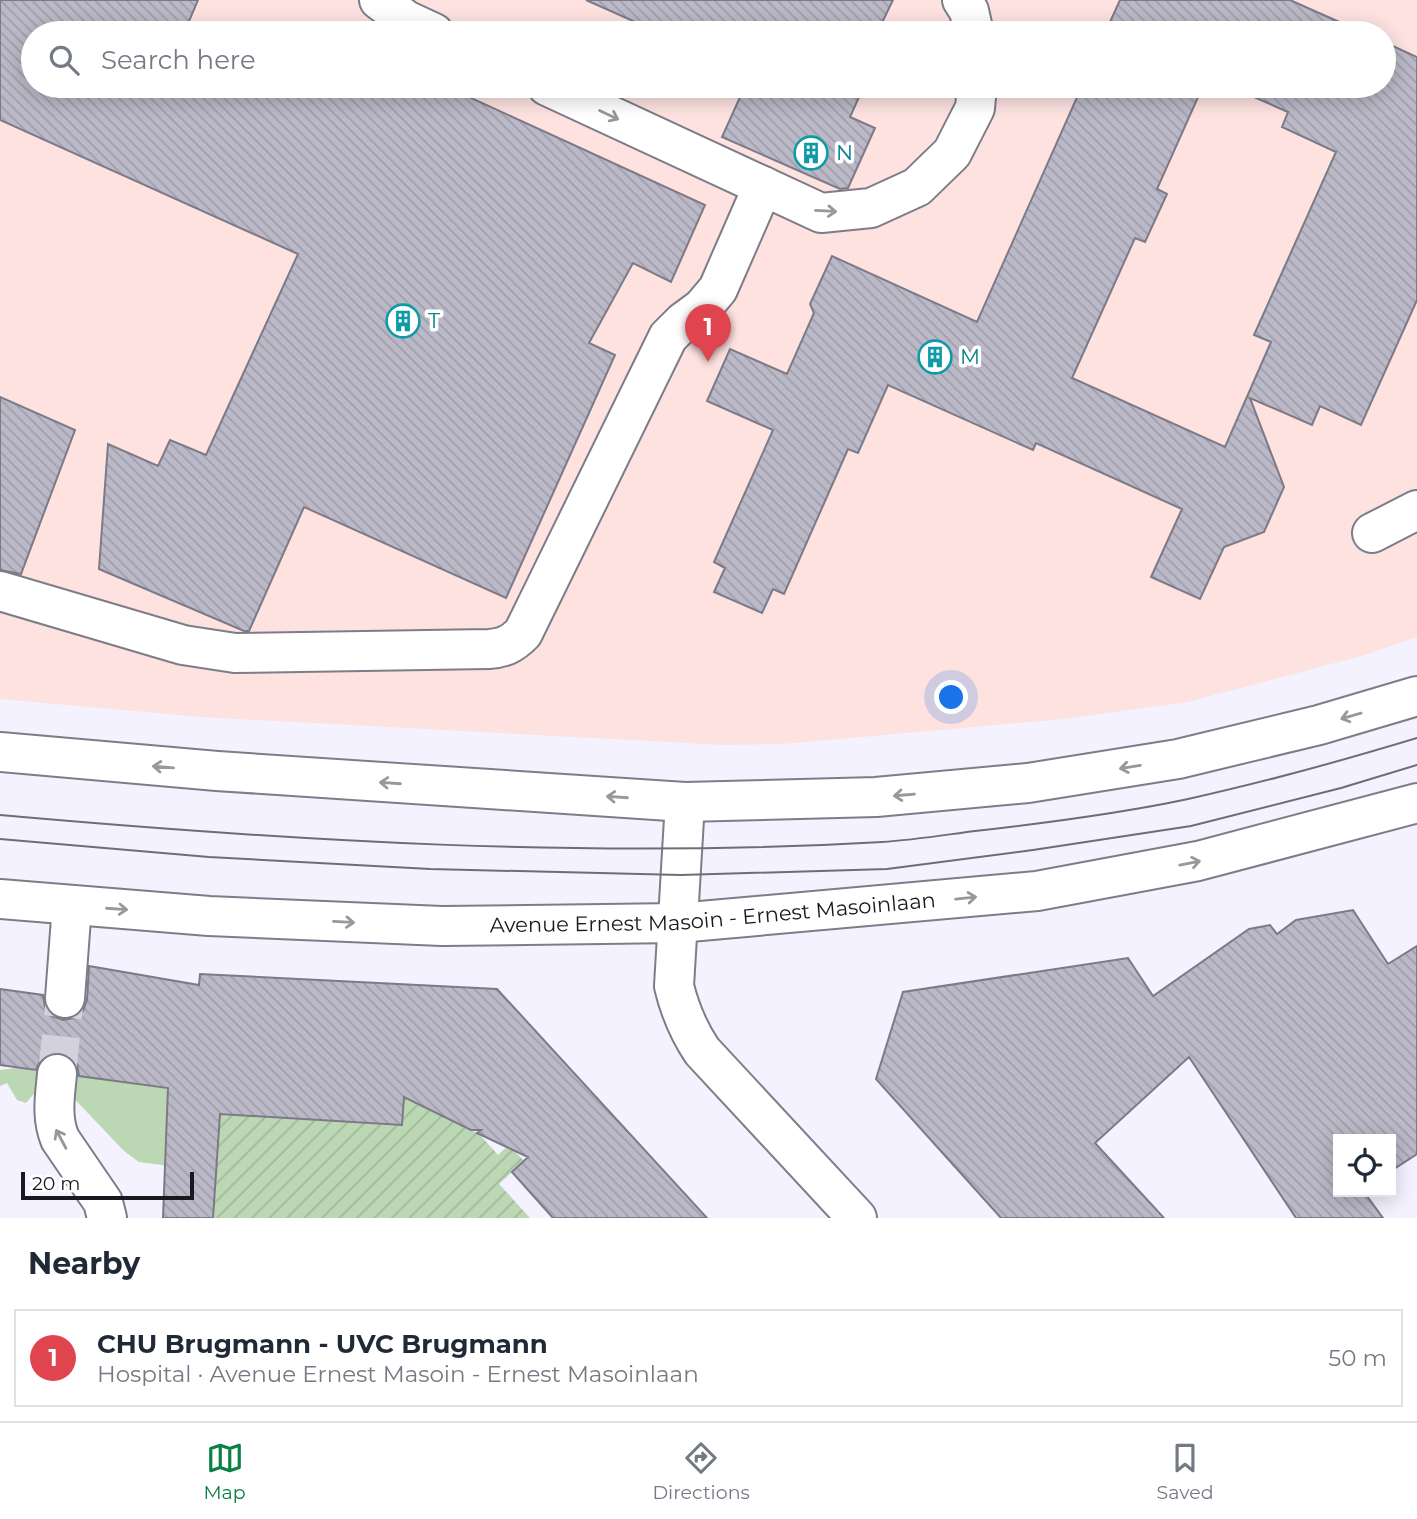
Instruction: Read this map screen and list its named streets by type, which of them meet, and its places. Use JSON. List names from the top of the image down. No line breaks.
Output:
{"streets":{"street":["Avenue Ernest Masoin - Ernest Masoinlaan"]},"places":{"building":["N","T","M"]},"scale_bar":"20 m","page":{"search":"Search here","pins":"1","scale":"20 m","heading":"Nearby","list":[{"mark":"1","name":"CHU Brugmann - UVC Brugmann","note":"Hospital · Avenue Ernest Masoin - Ernest Masoinlaan","value":"50 m"}],"nav":["Map","Directions","Saved"]}}
